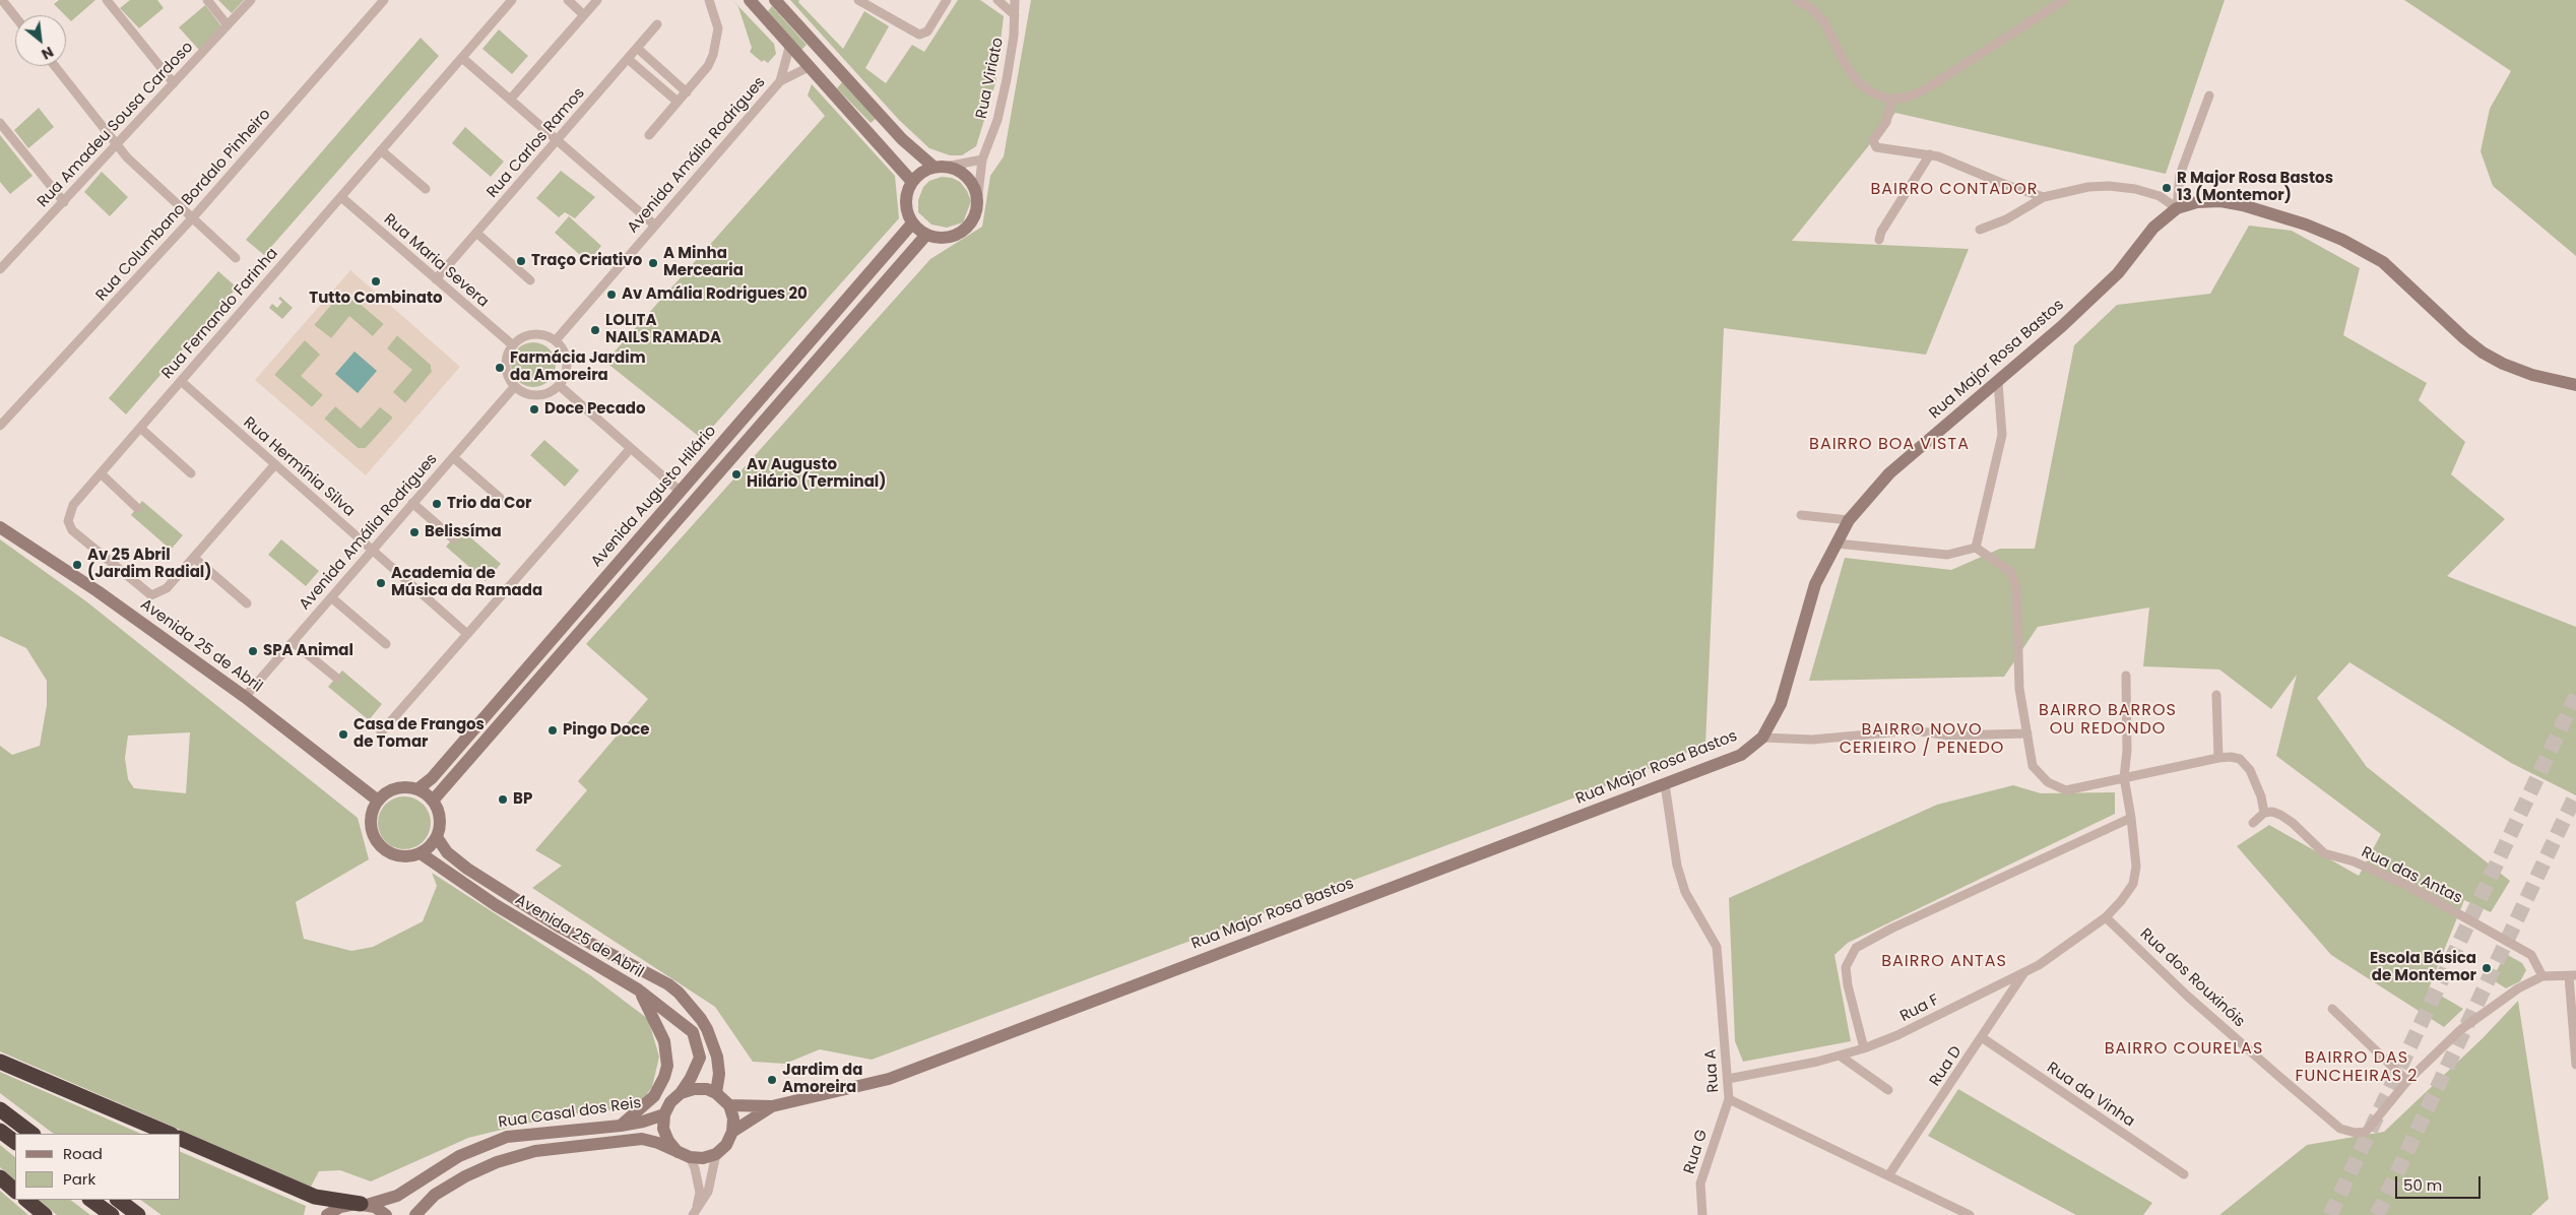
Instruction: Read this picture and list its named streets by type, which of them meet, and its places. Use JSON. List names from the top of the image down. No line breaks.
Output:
{"streets":{"main road":["Rua Major Rosa Bastos","Avenida Augusto Hilário","Avenida 25 de Abril","Rua Casal dos Reis"],"street":["Rua Viriato","Rua Amadeu Sousa Cardoso","Rua Carlos Ramos","Avenida Amália Rodrigues","Rua Columbano Bordalo Pinheiro","Rua Maria Severa","Rua Fernando Farinha","Rua Hermínia Silva","Rua das Antas","Rua dos Rouxinóis","Rua F","Rua D","Rua A","Rua da Vinha","Rua G"]},"crossings":[["Rua Viriato","Avenida Augusto Hilário"],["Rua Carlos Ramos","Rua Maria Severa"],["Avenida Amália Rodrigues","Rua Maria Severa"],["Avenida Amália Rodrigues","Rua Hermínia Silva"],["Avenida Amália Rodrigues","Avenida 25 de Abril"],["Rua Maria Severa","Rua Fernando Farinha"],["Rua Fernando Farinha","Rua Hermínia Silva"],["Rua Major Rosa Bastos","Rua A"],["Avenida Augusto Hilário","Avenida 25 de Abril"],["Avenida 25 de Abril","Rua Casal dos Reis"],["Rua dos Rouxinóis","Rua F"],["Rua F","Rua D"],["Rua F","Rua A"],["Rua D","Rua A"],["Rua D","Rua da Vinha"],["Rua A","Rua G"]],"districts":["BAIRRO CONTADOR","BAIRRO BOA VISTA","BAIRRO BARROS OU REDONDO","BAIRRO NOVO CERIEIRO / PENEDO","BAIRRO ANTAS","BAIRRO COURELAS","BAIRRO DAS FUNCHEIRAS 2"],"places":["R Major Rosa Bastos 13 (Montemor)","Traço Criativo","A Minha Mercearia","Tutto Combinato","Av Amália Rodrigues 20","LOLITA NAILS RAMADA","Farmácia Jardim da Amoreira","Doce Pecado","Av Augusto Hilário (Terminal)","Trio da Cor","Belissíma","Av 25 Abril (Jardim Radial)","Academia de Música da Ramada","SPA Animal","Pingo Doce","Casa de Frangos de Tomar","BP","Escola Básica de Montemor","Jardim da Amoreira"],"legend":["Road","Park"],"scale_bar":"50 m","north":"bottom right"}
